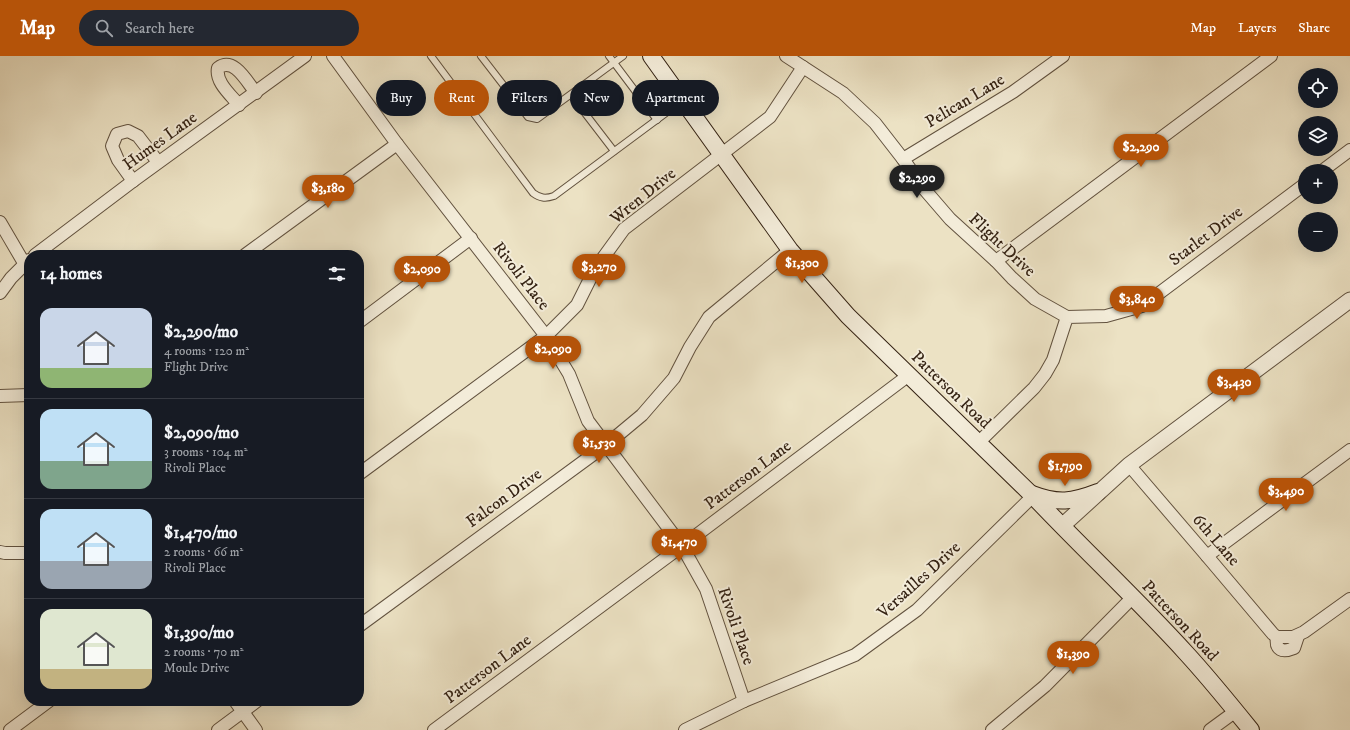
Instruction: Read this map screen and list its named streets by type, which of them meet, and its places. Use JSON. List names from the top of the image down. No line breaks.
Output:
{"streets":{"main road":["Patterson Road"],"street":["Pelican Lane","Humes Lane","Wren Drive","Starlet Drive","Flight Drive","Rivoli Place","Patterson Lane","Falcon Drive","6th Lane","Versailles Drive"]},"crossings":[["Pelican Lane","Flight Drive"],["Wren Drive","Flight Drive"],["Wren Drive","Rivoli Place"],["Wren Drive","Patterson Road"],["Starlet Drive","Flight Drive"],["Rivoli Place","Patterson Lane"],["Rivoli Place","Falcon Drive"],["Rivoli Place","Versailles Drive"],["Patterson Road","Patterson Lane"],["Patterson Road","Falcon Drive"],["Patterson Road","Versailles Drive"]],"page":{"header":"Map","search":"Search here","nav":["Map","Layers","Share"],"map_buttons":["+","−"],"chip":["Buy","Rent","Filters","New","Apartment"],"price":["$2,290","$2,290","$3,180","$1,300","$3,270","$2,090","$3,840","$2,090","$3,430","$1,530","$1,790","$3,490","$1,470","$1,390"],"heading":"14 homes","list":[{"name":"$2,290/mo","note":"4 rooms · 120 m² · Flight Drive"},{"name":"$2,090/mo","note":"3 rooms · 104 m² · Rivoli Place"},{"name":"$1,470/mo","note":"2 rooms · 66 m² · Rivoli Place"},{"name":"$1,390/mo","note":"2 rooms · 70 m² · Moule Drive"}]}}
